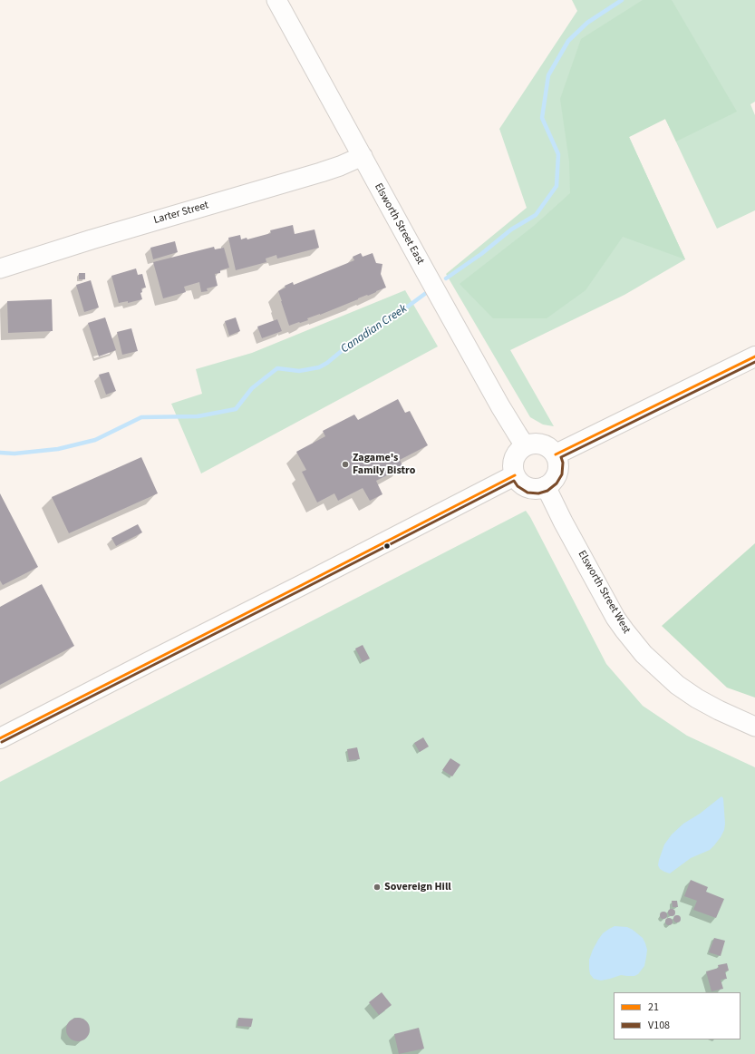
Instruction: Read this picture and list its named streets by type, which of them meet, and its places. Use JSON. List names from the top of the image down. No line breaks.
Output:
{"streets":{"street":["Larter Street","Elsworth Street East","Elsworth Street West"]},"crossings":[["Larter Street","Elsworth Street East"],["Elsworth Street East","Elsworth Street West"]],"water":["Canadian Creek"],"places":["Zagame's Family Bistro","Sovereign Hill"],"lines":["transit line 21","transit line V108"],"legend":["21","V108"]}
